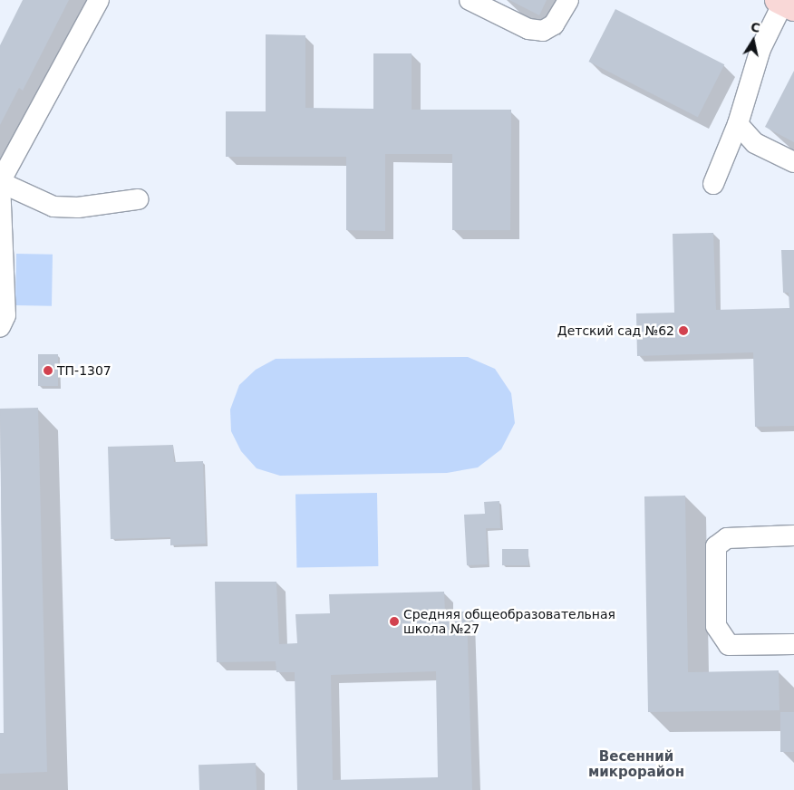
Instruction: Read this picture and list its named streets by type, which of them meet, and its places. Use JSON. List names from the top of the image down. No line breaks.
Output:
{"districts":["Весенний микрорайон"],"places":["Детский сад №62","ТП-1307","Средняя общеобразовательная школа №27"],"north":"top"}
